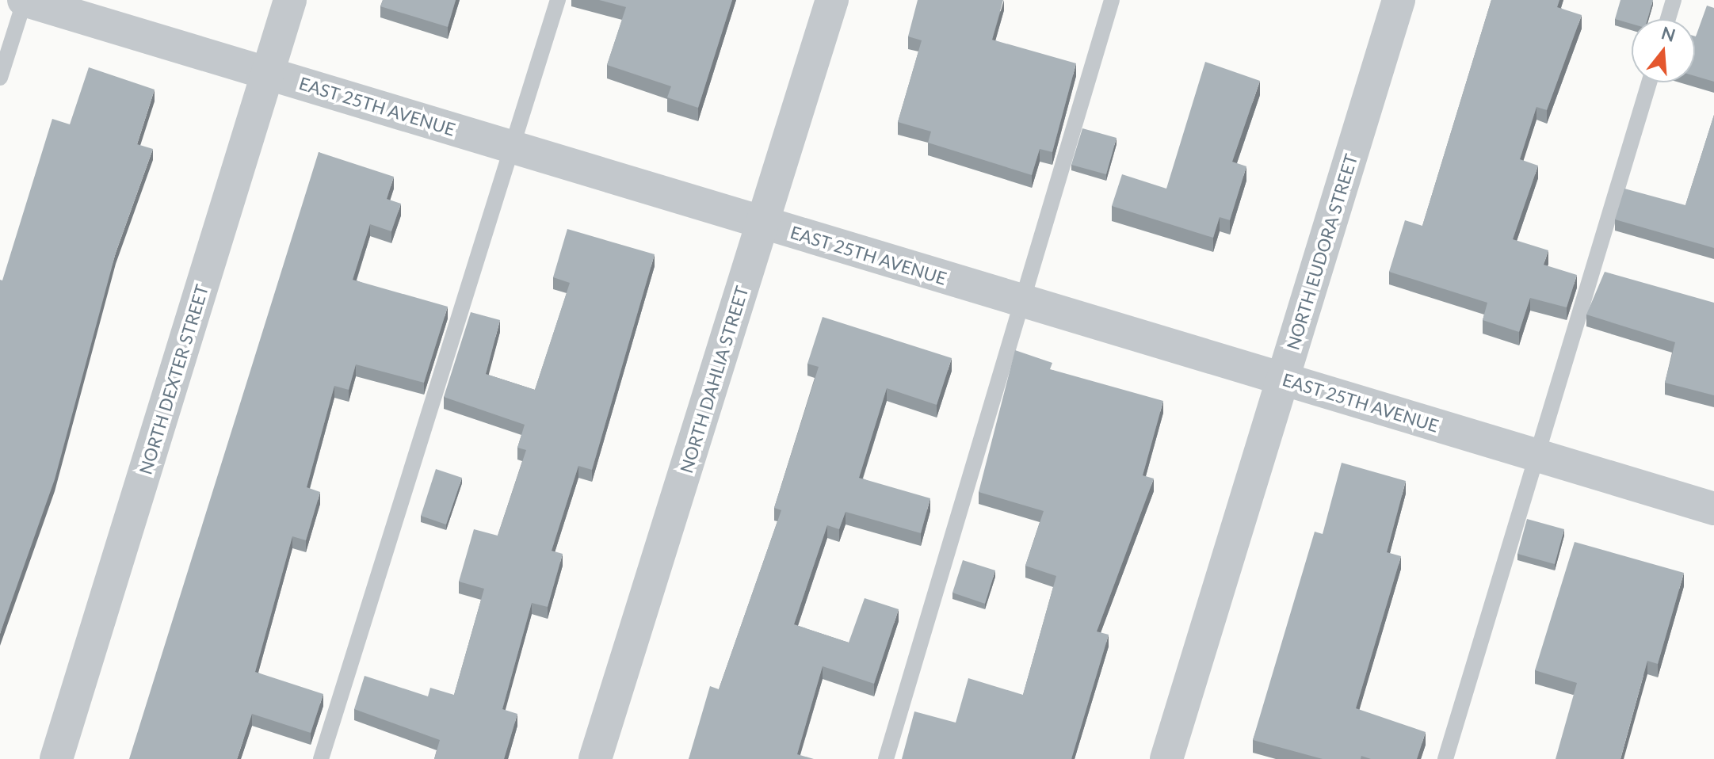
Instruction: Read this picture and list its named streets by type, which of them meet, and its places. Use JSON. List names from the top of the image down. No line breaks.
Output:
{"streets":{"street":["EAST 25TH AVENUE","NORTH EUDORA STREET","NORTH DEXTER STREET","NORTH DAHLIA STREET"]},"crossings":[["EAST 25TH AVENUE","NORTH EUDORA STREET"],["EAST 25TH AVENUE","NORTH DEXTER STREET"],["EAST 25TH AVENUE","NORTH DAHLIA STREET"]],"north":"top"}
